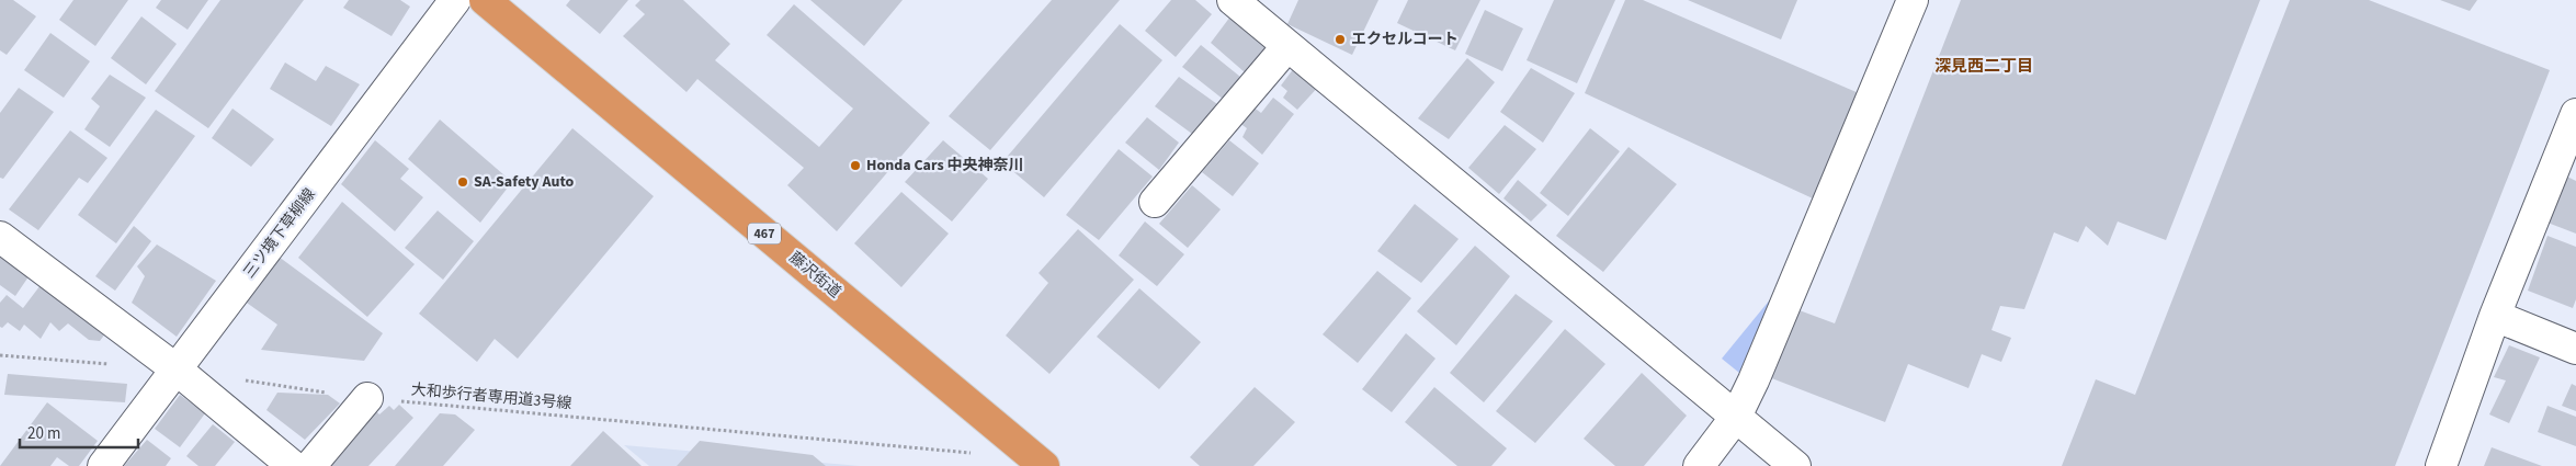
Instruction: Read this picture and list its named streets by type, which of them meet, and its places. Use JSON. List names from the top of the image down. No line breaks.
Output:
{"streets":{"highway":["467","藤沢街道"],"street":["三ツ境下草柳線"],"path":["大和歩行者専用道3号線"]},"districts":["深見西二丁目"],"places":["エクセルコート","Honda Cars 中央神奈川","SA-Safety Auto"],"scale_bar":"20 m"}
